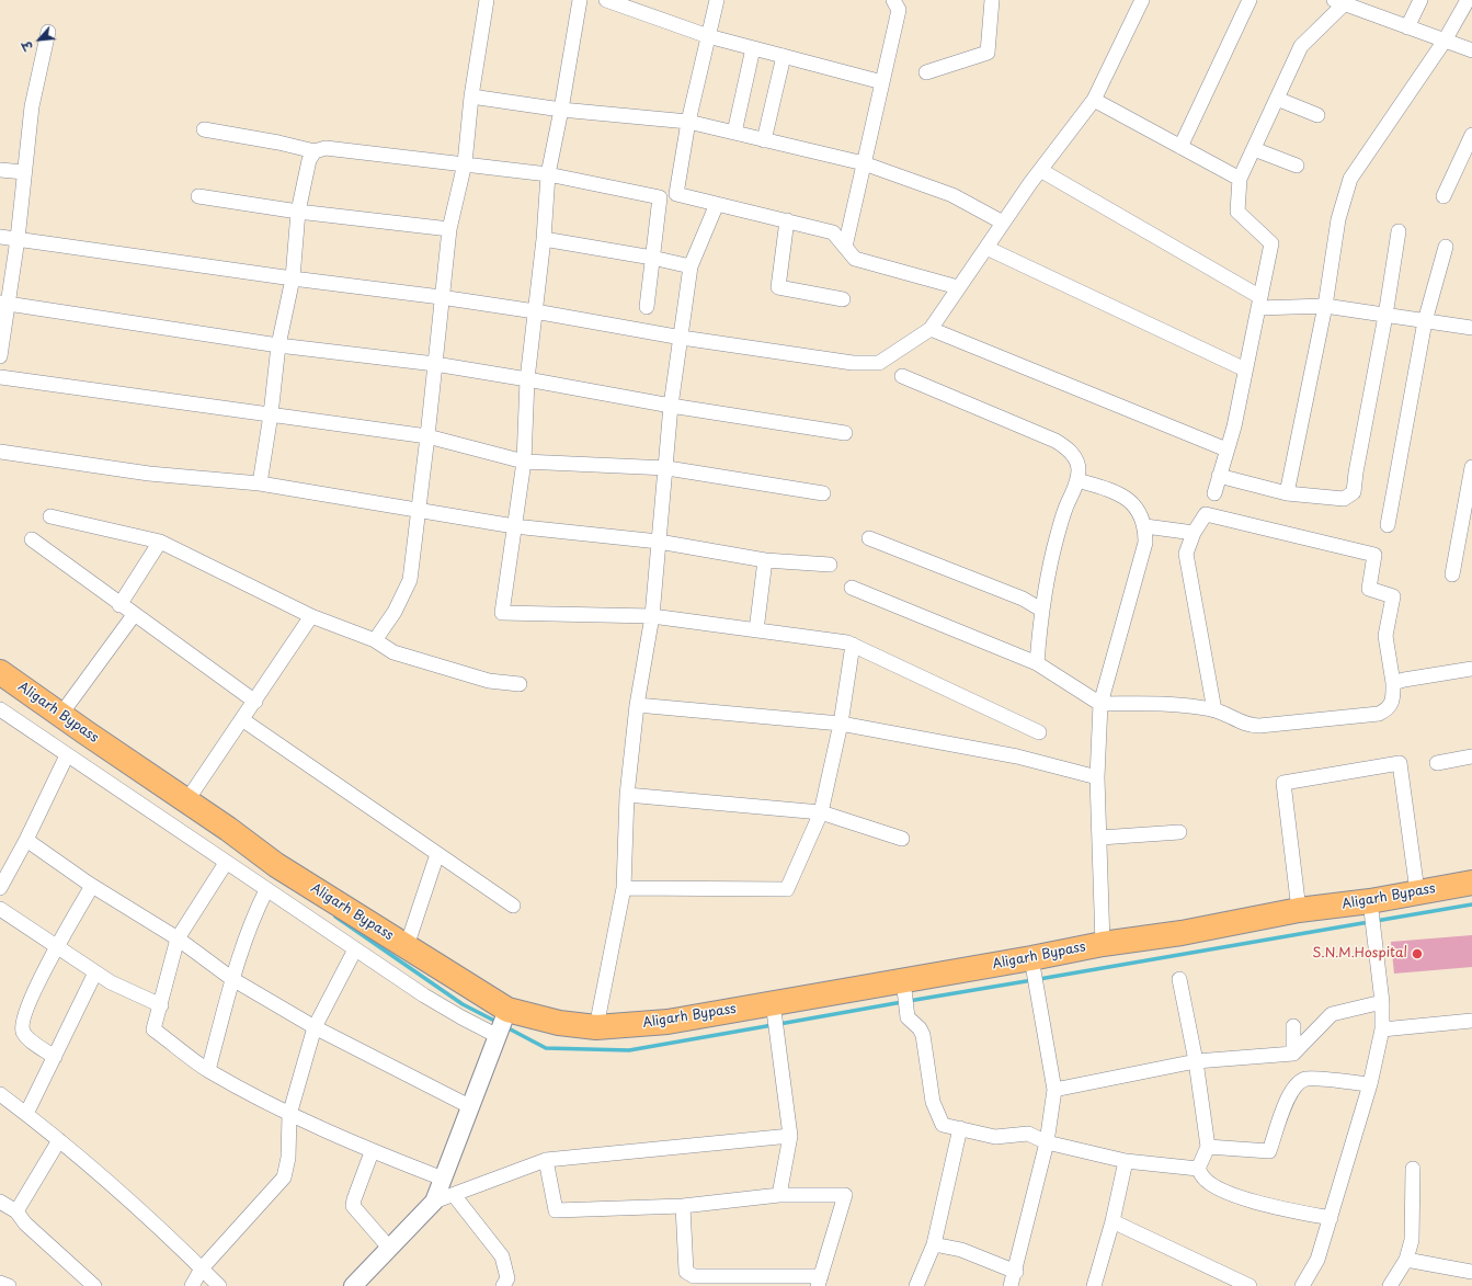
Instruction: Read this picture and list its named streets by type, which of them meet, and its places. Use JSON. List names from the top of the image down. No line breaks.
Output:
{"streets":{"highway":["Aligarh Bypass"]},"places":["S.N.M.Hospital"],"north":"bottom left"}
